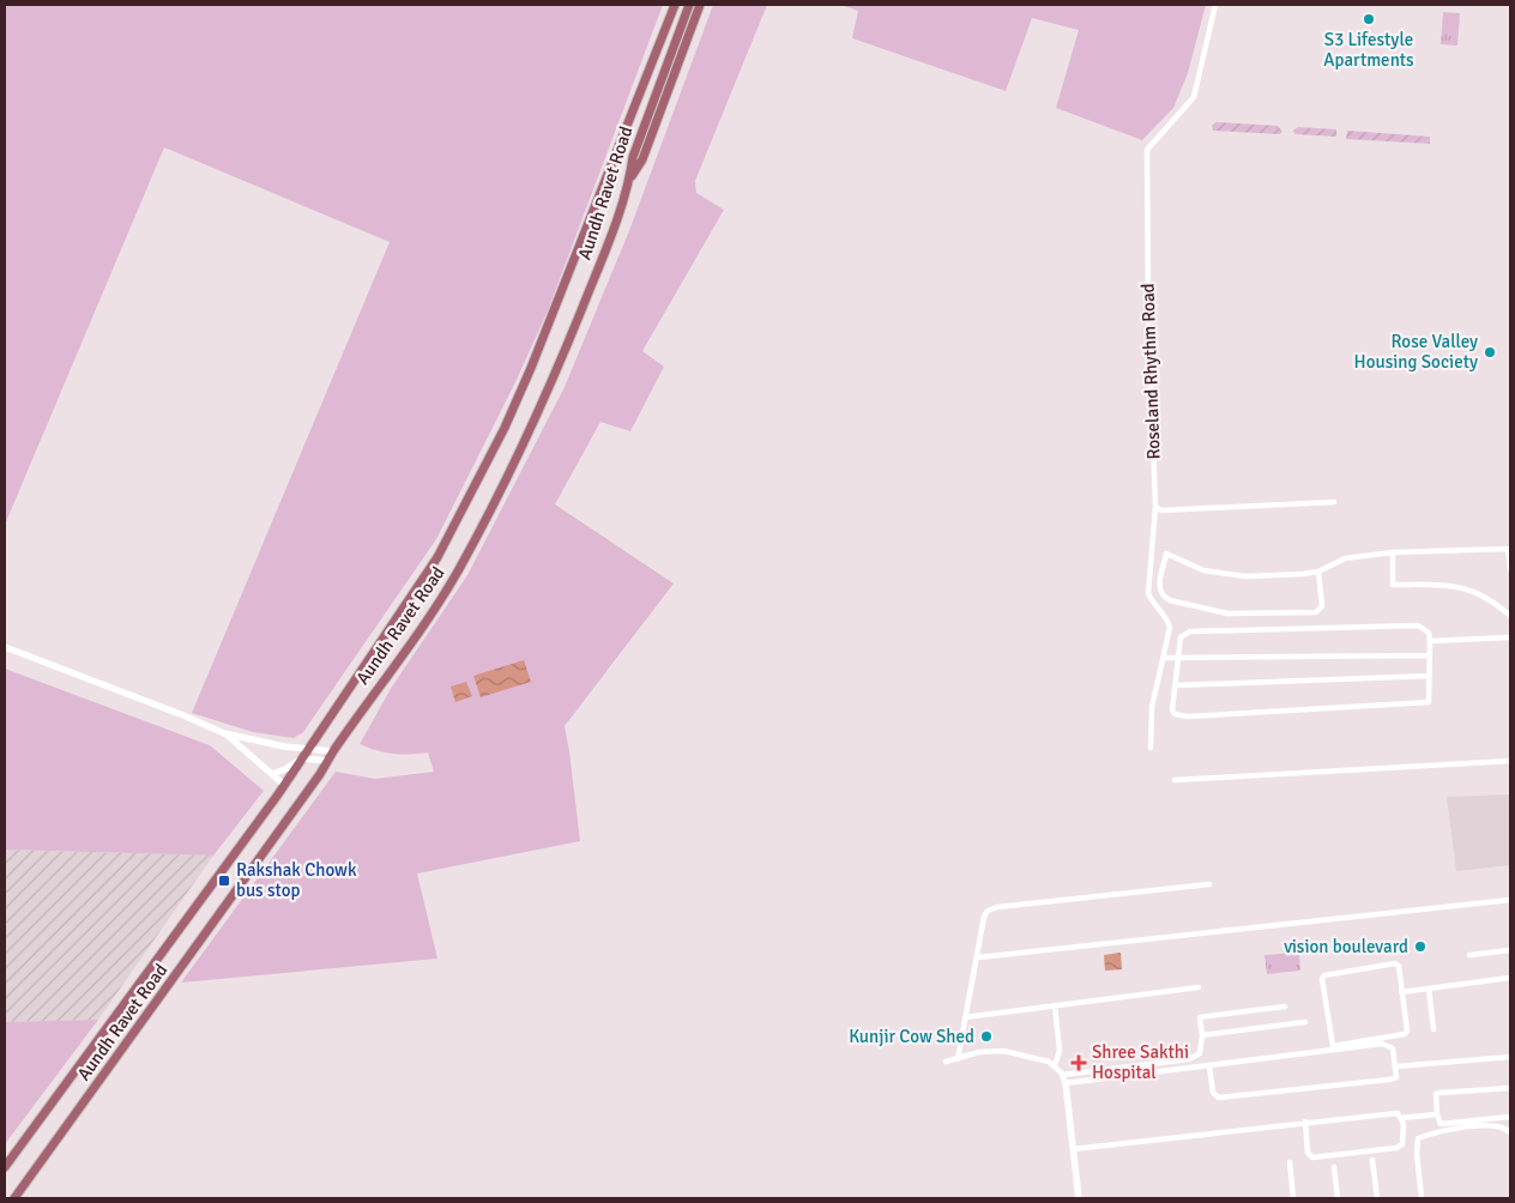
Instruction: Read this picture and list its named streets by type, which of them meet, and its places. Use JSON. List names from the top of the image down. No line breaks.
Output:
{"streets":{"main road":["Aundh Ravet Road"],"street":["Roseland Rhythm Road"]},"places":{"other":["S3 Lifestyle Apartments","Rose Valley Housing Society","vision boulevard","Kunjir Cow Shed"],"transit":["Rakshak Chowk bus stop"],"health":["Shree Sakthi Hospital"]}}
